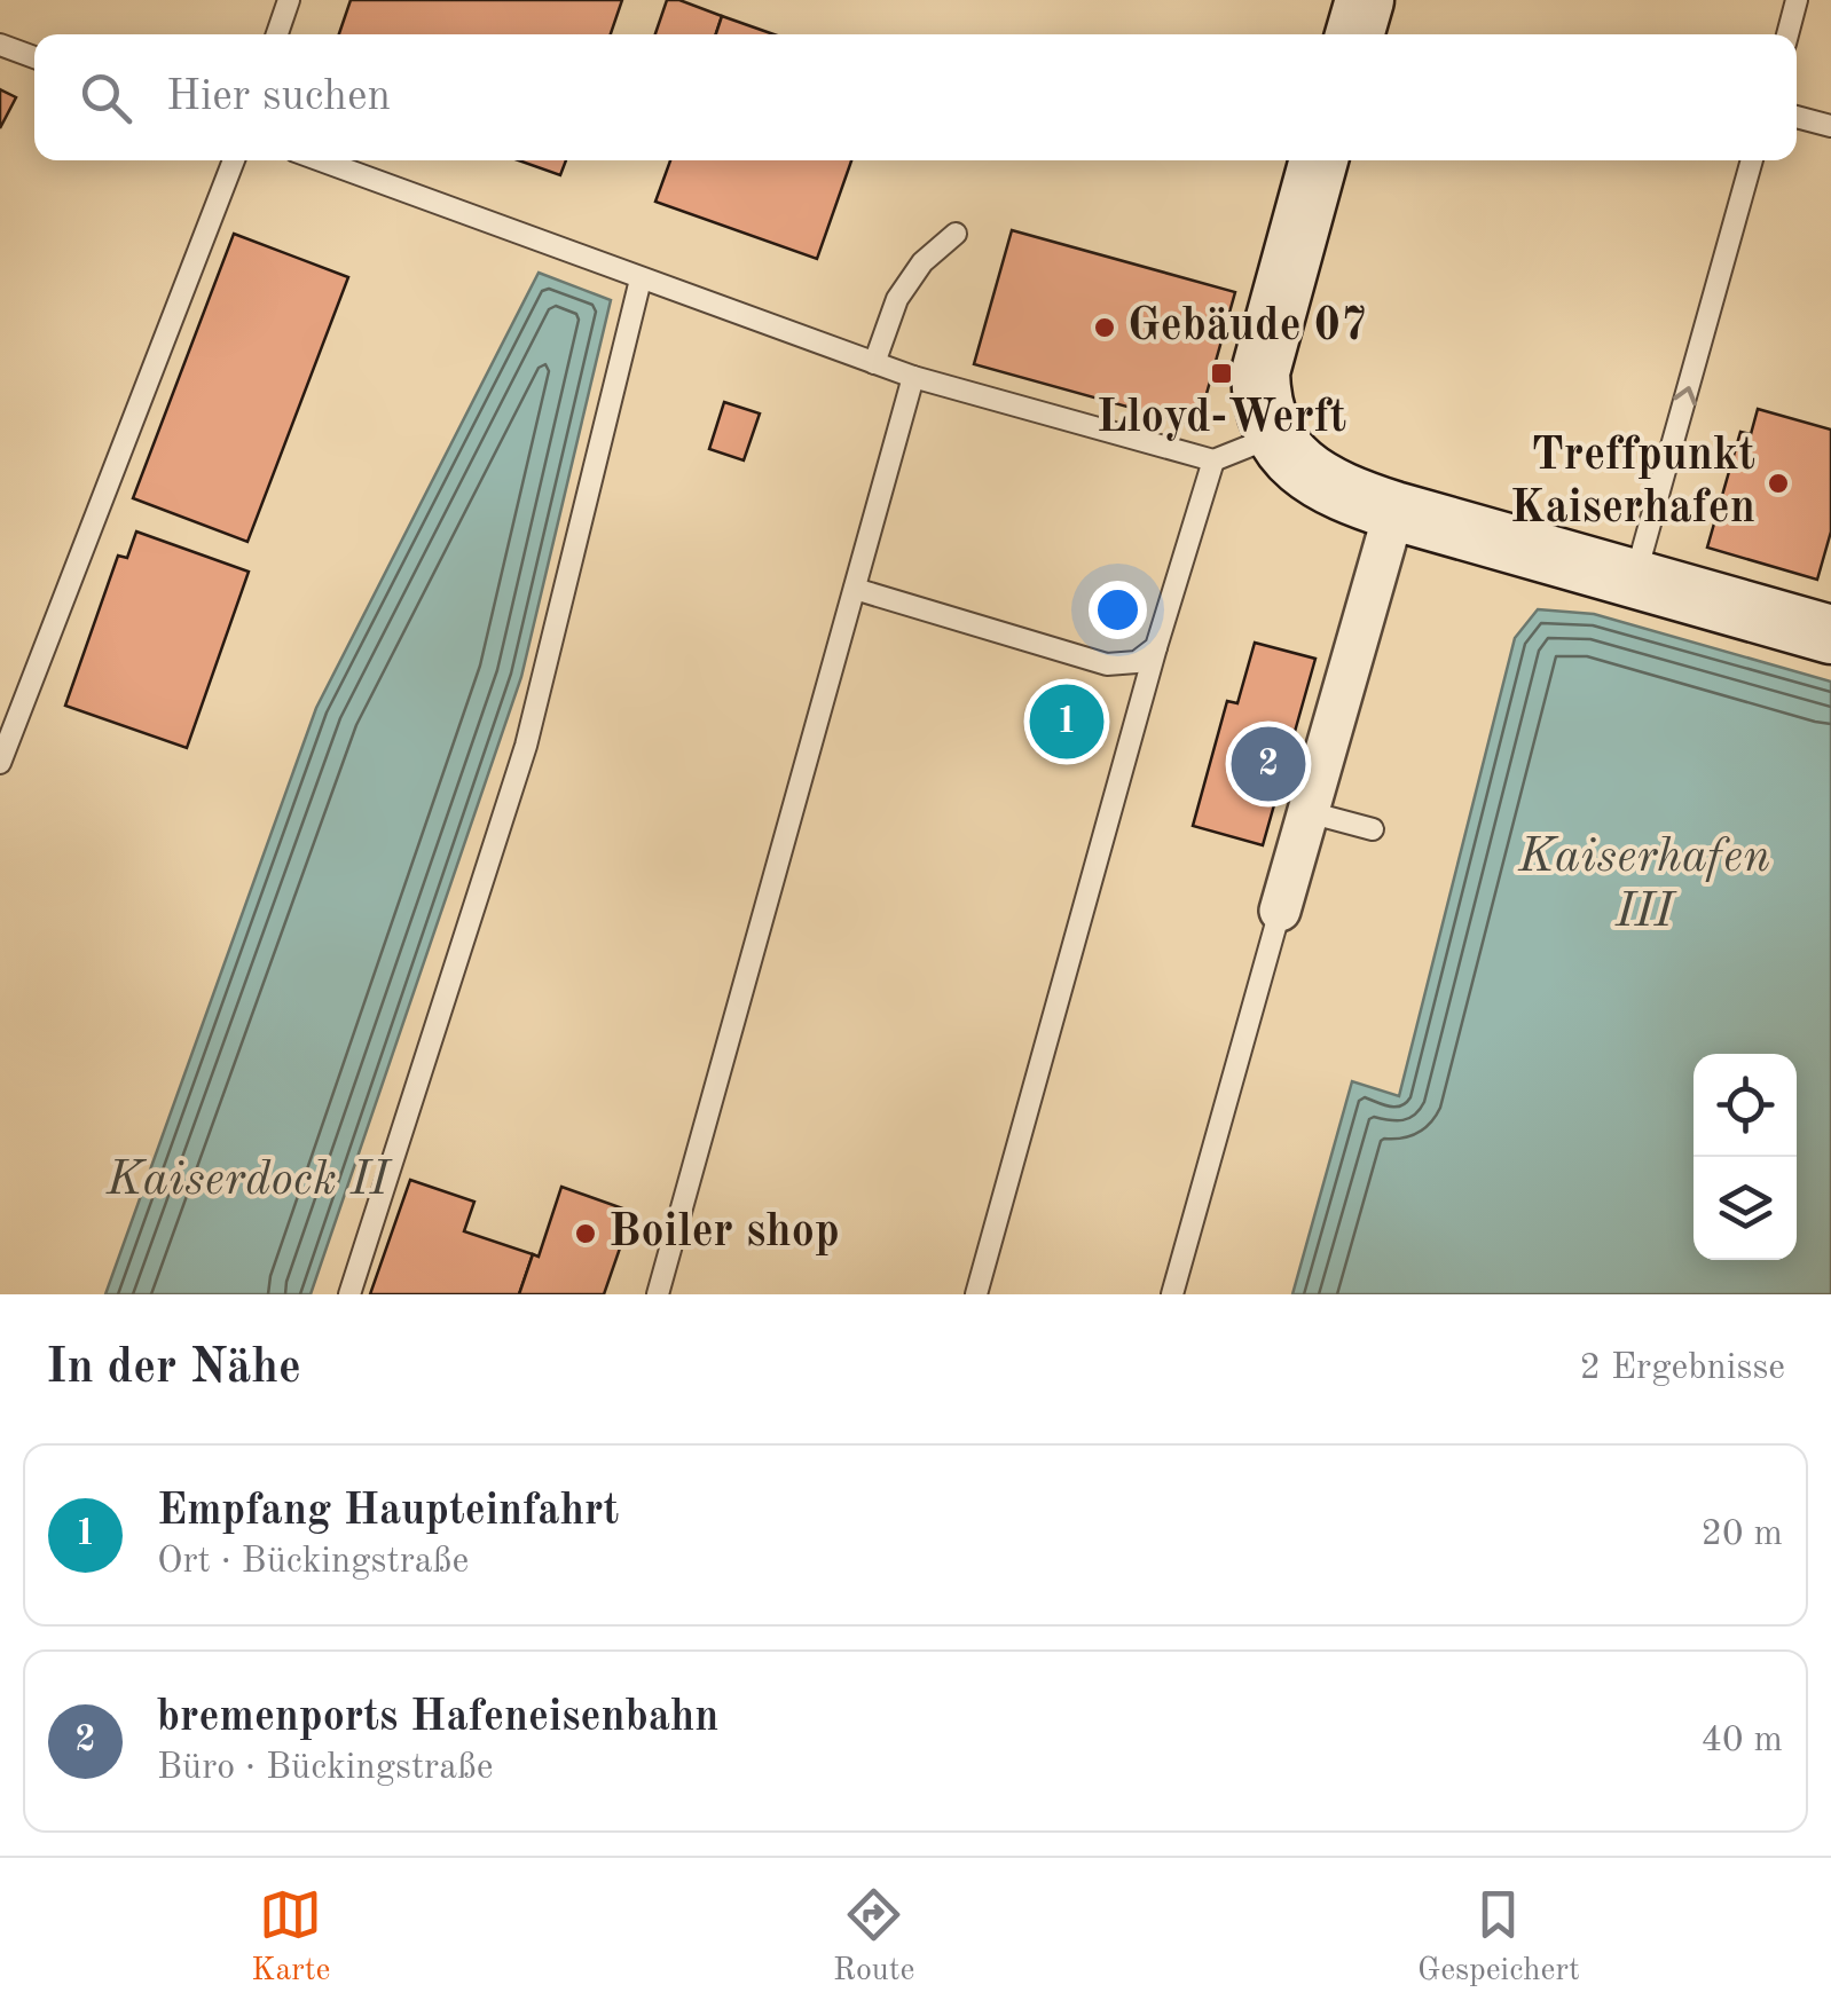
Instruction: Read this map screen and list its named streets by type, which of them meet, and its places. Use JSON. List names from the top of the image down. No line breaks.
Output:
{"water":["Kaiserhafen III","Kaiserdock II"],"places":{"other":["Gebäude 07","Treffpunkt Kaiserhafen","Boiler shop"],"transit":["Lloyd-Werft"]},"page":{"search":"Hier suchen","pins":["1","2"],"heading":["In der Nähe","2 Ergebnisse"],"list":[{"mark":"1","name":"Empfang Haupteinfahrt","note":"Ort · Bückingstraße","value":"20 m"},{"mark":"2","name":"bremenports Hafeneisenbahn","note":"Büro · Bückingstraße","value":"40 m"}],"nav":["Karte","Route","Gespeichert"]}}
